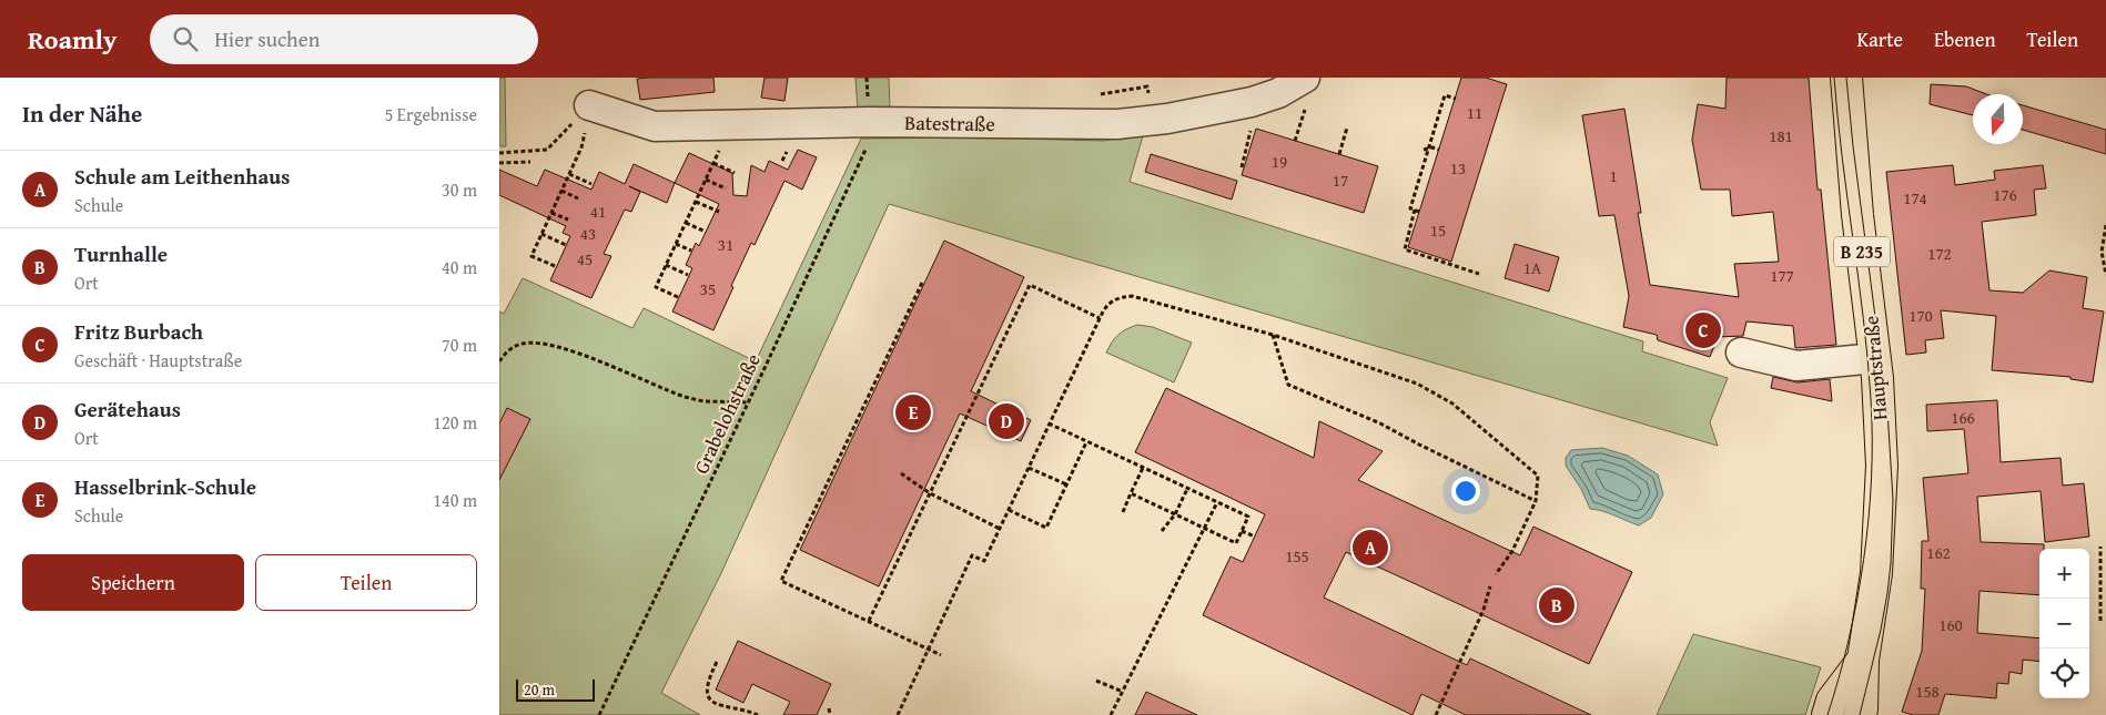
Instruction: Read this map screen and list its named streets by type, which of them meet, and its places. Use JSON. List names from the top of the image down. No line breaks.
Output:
{"streets":{"main road":["B 235","Hauptstraße"],"street":["Batestraße"],"path":["Grabelohstraße"]},"crossings":[["Batestraße","Grabelohstraße"]],"house_numbers":["11","181","19","13","1","17","176","174","41","15","43","31","172","45","1A","177","35","170","166","162","155","160","158"],"scale_bar":"20 m","north":"bottom","page":{"header":"Roamly","search":"Hier suchen","nav":["Karte","Ebenen","Teilen"],"heading":["In der Nähe","5 Ergebnisse"],"list":[{"mark":"A","name":"Schule am Leithenhaus","note":"Schule","value":"30 m"},{"mark":"B","name":"Turnhalle","note":"Ort","value":"40 m"},{"mark":"C","name":"Fritz Burbach","note":"Geschäft · Hauptstraße","value":"70 m"},{"mark":"D","name":"Gerätehaus","note":"Ort","value":"120 m"},{"mark":"E","name":"Hasselbrink-Schule","note":"Schule","value":"140 m"}],"pins":["C","E","D","A","B"],"buttons":["Speichern","Teilen"],"map_buttons":["+","−"],"scale":"20 m"}}
